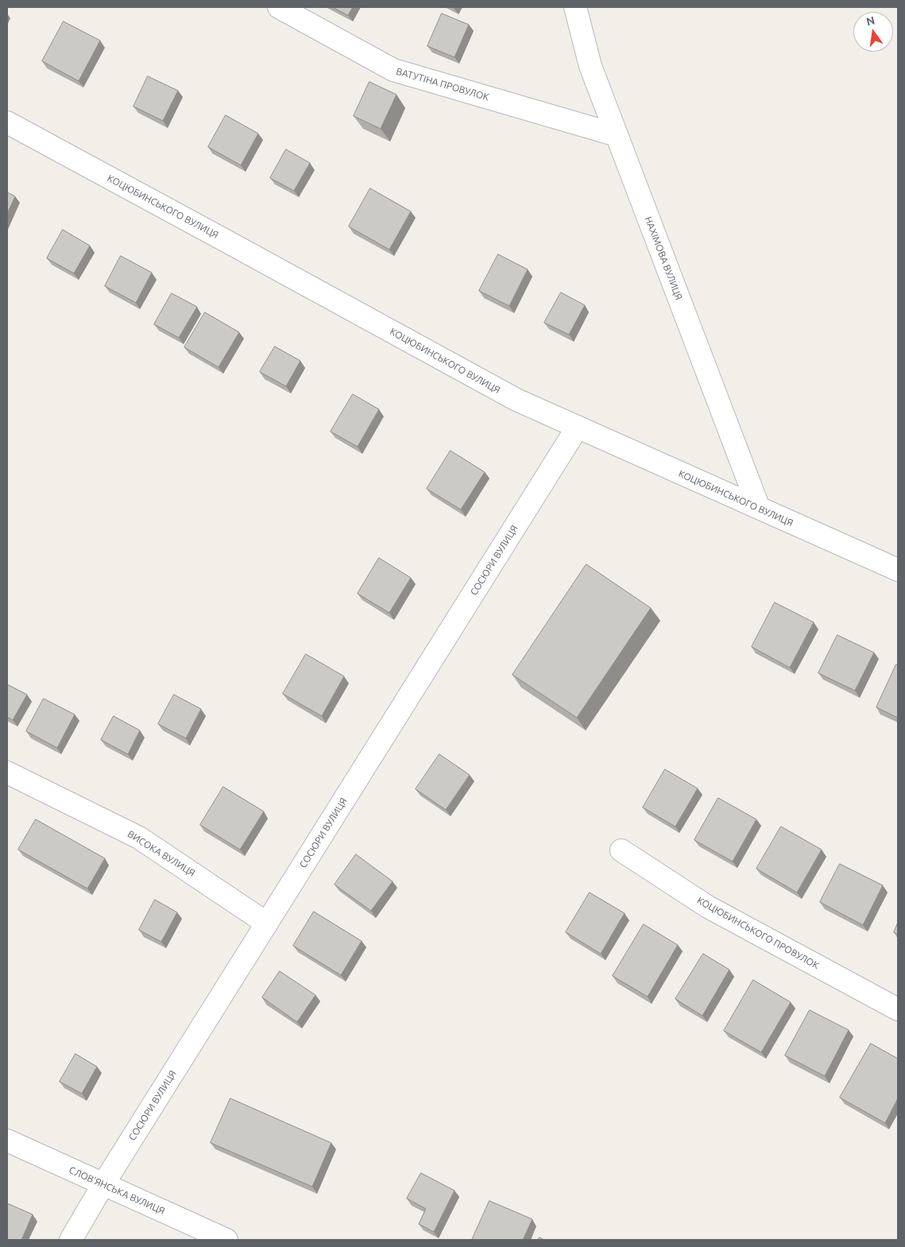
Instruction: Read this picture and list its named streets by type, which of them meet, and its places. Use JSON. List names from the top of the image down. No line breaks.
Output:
{"streets":{"street":["ВАТУТІНА ПРОВУЛОК","КОЦЮБИНСЬКОГО ВУЛИЦЯ","НАХІМОВА ВУЛИЦЯ","СОСЮРИ ВУЛИЦЯ","ВИСОКА ВУЛИЦЯ","КОЦЮБИНСЬКОГО ПРОВУЛОК","СЛОВ’ЯНСЬКА ВУЛИЦЯ"]},"crossings":[["ВАТУТІНА ПРОВУЛОК","НАХІМОВА ВУЛИЦЯ"],["КОЦЮБИНСЬКОГО ВУЛИЦЯ","НАХІМОВА ВУЛИЦЯ"],["КОЦЮБИНСЬКОГО ВУЛИЦЯ","СОСЮРИ ВУЛИЦЯ"],["СОСЮРИ ВУЛИЦЯ","ВИСОКА ВУЛИЦЯ"],["СОСЮРИ ВУЛИЦЯ","СЛОВ’ЯНСЬКА ВУЛИЦЯ"]],"north":"top"}
